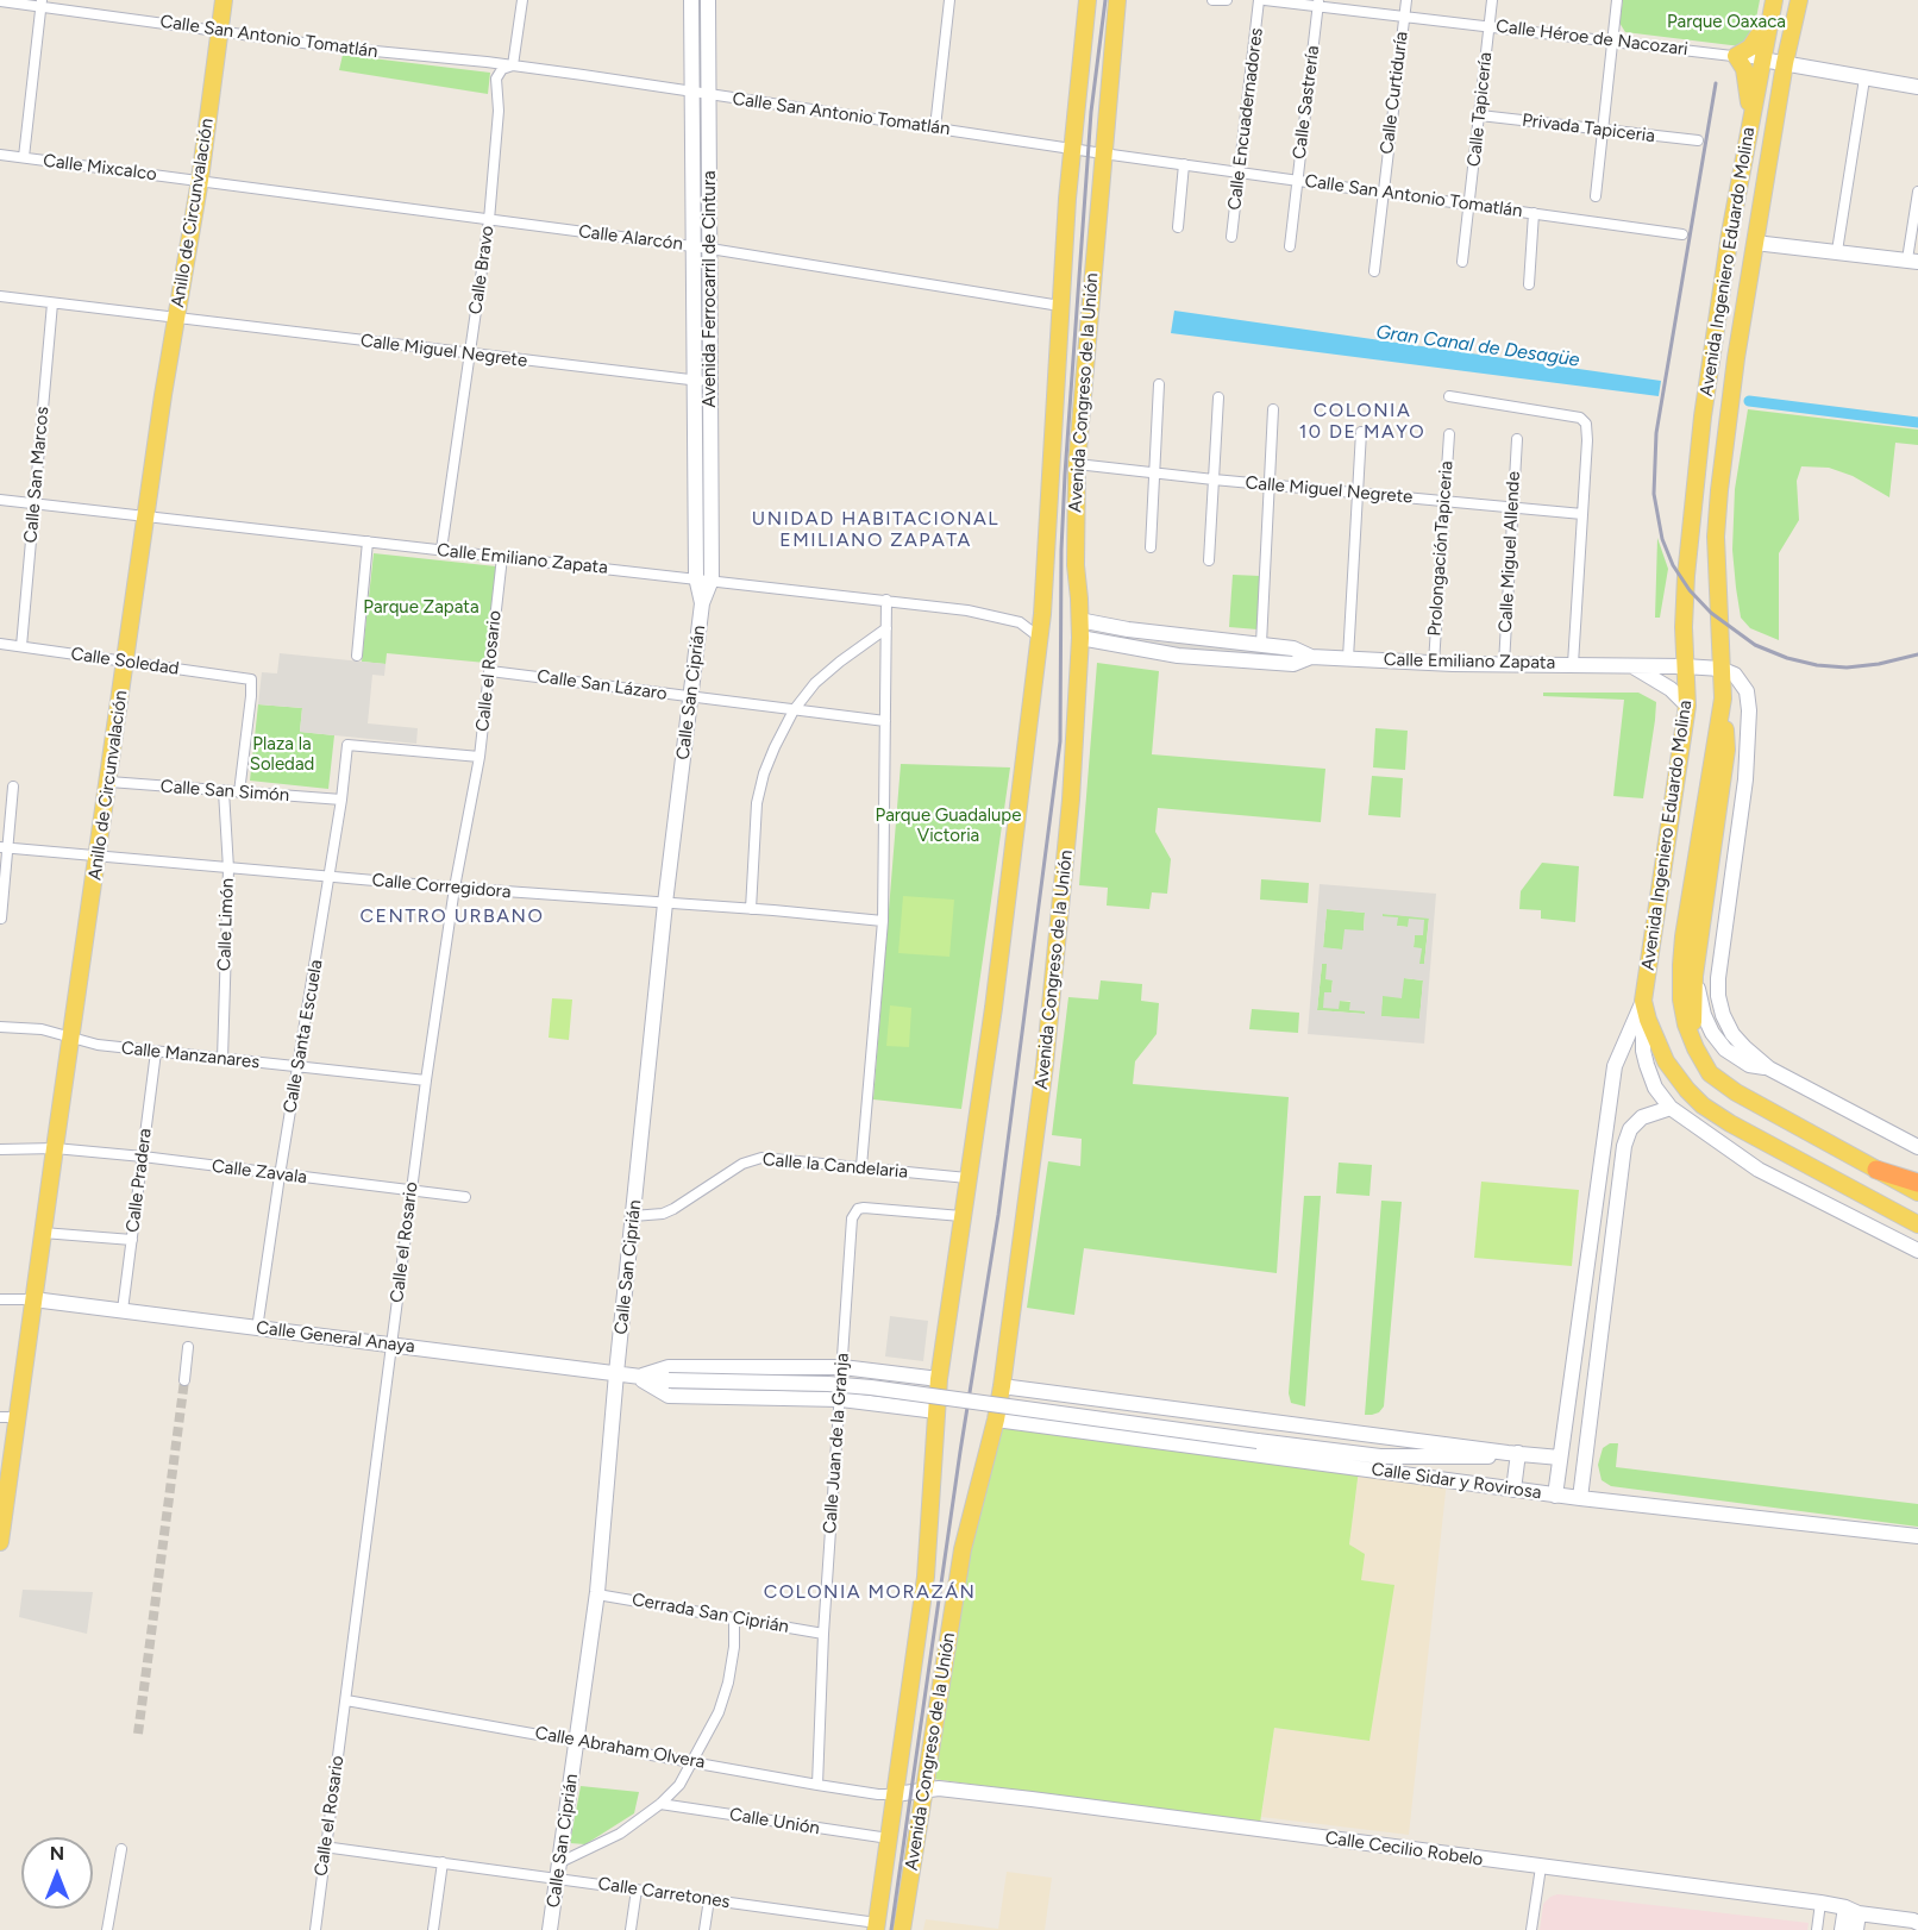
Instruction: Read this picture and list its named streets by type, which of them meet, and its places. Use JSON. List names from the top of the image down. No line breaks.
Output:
{"streets":{"main road":["Anillo de Circunvalación","Avenida Ingeniero Eduardo Molina","Avenida Congreso de la Unión"],"street":["Calle San Antonio Tomatlán","Calle Héroe de Nacozari","Calle Curtiduría","Calle Sastrería","Calle Tapicería","Calle Encuadernadores","Privada Tapiceria","Calle Mixcalco","Calle Alarcón","Calle Bravo","Avenida Ferrocarril de Cintura","Calle Miguel Negrete","Calle San Marcos","ProlongaciónTapiceria","Calle Miguel Allende","Calle Emiliano Zapata","Calle Soledad","Calle el Rosario","Calle San Lázaro","Calle San Ciprián","Calle San Simón","Calle Corregidora","Calle Limón","Calle Santa Escuela","Calle Manzanares","Calle la Candelaria","Calle Zavala","Calle Pradera","Calle General Anaya","Calle Juan de la Granja","Calle Sidar y Rovirosa","Cerrada San Ciprián","Calle Abraham Olvera","Calle Unión","Calle Cecilio Robelo","Calle Carretones"]},"crossings":[["Calle San Antonio Tomatlán","Calle Curtiduría"],["Calle San Antonio Tomatlán","Calle Sastrería"],["Calle San Antonio Tomatlán","Calle Tapicería"],["Calle San Antonio Tomatlán","Calle Encuadernadores"],["Calle San Antonio Tomatlán","Anillo de Circunvalación"],["Calle San Antonio Tomatlán","Calle Bravo"],["Calle San Antonio Tomatlán","Avenida Ferrocarril de Cintura"],["Calle San Antonio Tomatlán","Avenida Congreso de la Unión"],["Calle Héroe de Nacozari","Calle Curtiduría"],["Calle Héroe de Nacozari","Calle Sastrería"],["Calle Héroe de Nacozari","Calle Tapicería"],["Calle Héroe de Nacozari","Avenida Ingeniero Eduardo Molina"],["Calle Tapicería","Privada Tapiceria"],["Calle Mixcalco","Anillo de Circunvalación"],["Calle Mixcalco","Calle Alarcón"],["Anillo de Circunvalación","Calle Alarcón"],["Anillo de Circunvalación","Calle Miguel Negrete"],["Anillo de Circunvalación","Calle Emiliano Zapata"],["Anillo de Circunvalación","Calle Soledad"],["Anillo de Circunvalación","Calle San Simón"],["Anillo de Circunvalación","Calle Corregidora"],["Anillo de Circunvalación","Calle Manzanares"],["Anillo de Circunvalación","Calle Zavala"],["Anillo de Circunvalación","Calle General Anaya"],["Calle Alarcón","Calle Bravo"],["Calle Alarcón","Avenida Ferrocarril de Cintura"],["Calle Alarcón","Avenida Congreso de la Unión"],["Avenida Ingeniero Eduardo Molina","Calle Emiliano Zapata"],["Avenida Ingeniero Eduardo Molina","Calle Sidar y Rovirosa"],["Calle Bravo","Calle Miguel Negrete"],["Calle Bravo","Calle Emiliano Zapata"],["Avenida Ferrocarril de Cintura","Calle Miguel Negrete"],["Avenida Ferrocarril de Cintura","Calle Emiliano Zapata"],["Avenida Ferrocarril de Cintura","Calle San Ciprián"],["Calle Miguel Negrete","Avenida Congreso de la Unión"],["Calle Miguel Negrete","Calle San Marcos"],["Calle Miguel Negrete","ProlongaciónTapiceria"],["Calle Miguel Negrete","Calle Miguel Allende"],["Avenida Congreso de la Unión","Calle Emiliano Zapata"],["Avenida Congreso de la Unión","Calle la Candelaria"],["Avenida Congreso de la Unión","Calle General Anaya"],["Avenida Congreso de la Unión","Calle Juan de la Granja"],["Avenida Congreso de la Unión","Calle Sidar y Rovirosa"],["Avenida Congreso de la Unión","Calle Abraham Olvera"],["Avenida Congreso de la Unión","Calle Unión"],["Avenida Congreso de la Unión","Calle Cecilio Robelo"],["Avenida Congreso de la Unión","Calle Carretones"],["Calle San Marcos","Calle Emiliano Zapata"],["Calle San Marcos","Calle Soledad"],["ProlongaciónTapiceria","Calle Emiliano Zapata"],["Calle Miguel Allende","Calle Emiliano Zapata"],["Calle Emiliano Zapata","Calle el Rosario"],["Calle Emiliano Zapata","Calle San Ciprián"],["Calle Soledad","Calle San Simón"],["Calle el Rosario","Calle San Lázaro"],["Calle el Rosario","Calle Corregidora"],["Calle el Rosario","Calle Santa Escuela"],["Calle el Rosario","Calle Manzanares"],["Calle el Rosario","Calle Zavala"],["Calle el Rosario","Calle General Anaya"],["Calle el Rosario","Calle Abraham Olvera"],["Calle el Rosario","Calle Carretones"],["Calle San Lázaro","Calle San Ciprián"],["Calle San Ciprián","Calle Corregidora"],["Calle San Ciprián","Calle la Candelaria"],["Calle San Ciprián","Calle General Anaya"],["Calle San Ciprián","Cerrada San Ciprián"],["Calle San Ciprián","Calle Abraham Olvera"],["Calle San Ciprián","Calle Carretones"],["Calle San Simón","Calle Limón"],["Calle San Simón","Calle Santa Escuela"],["Calle Corregidora","Calle Limón"],["Calle Corregidora","Calle Santa Escuela"],["Calle Limón","Calle Manzanares"],["Calle Santa Escuela","Calle Manzanares"],["Calle Santa Escuela","Calle Zavala"],["Calle Santa Escuela","Calle General Anaya"],["Calle Manzanares","Calle Pradera"],["Calle Zavala","Calle Pradera"],["Calle Pradera","Calle General Anaya"],["Calle General Anaya","Calle Juan de la Granja"],["Calle General Anaya","Calle Sidar y Rovirosa"],["Calle Juan de la Granja","Cerrada San Ciprián"],["Calle Juan de la Granja","Calle Abraham Olvera"],["Calle Abraham Olvera","Calle Cecilio Robelo"]],"districts":["COLONIA 10 DE MAYO","UNIDAD HABITACIONAL EMILIANO ZAPATA","CENTRO URBANO","COLONIA MORAZÁN"],"water":["Gran Canal de Desagüe"],"parks":["Parque Oaxaca","Parque Zapata","Plaza la Soledad","Parque Guadalupe Victoria"],"north":"top"}
